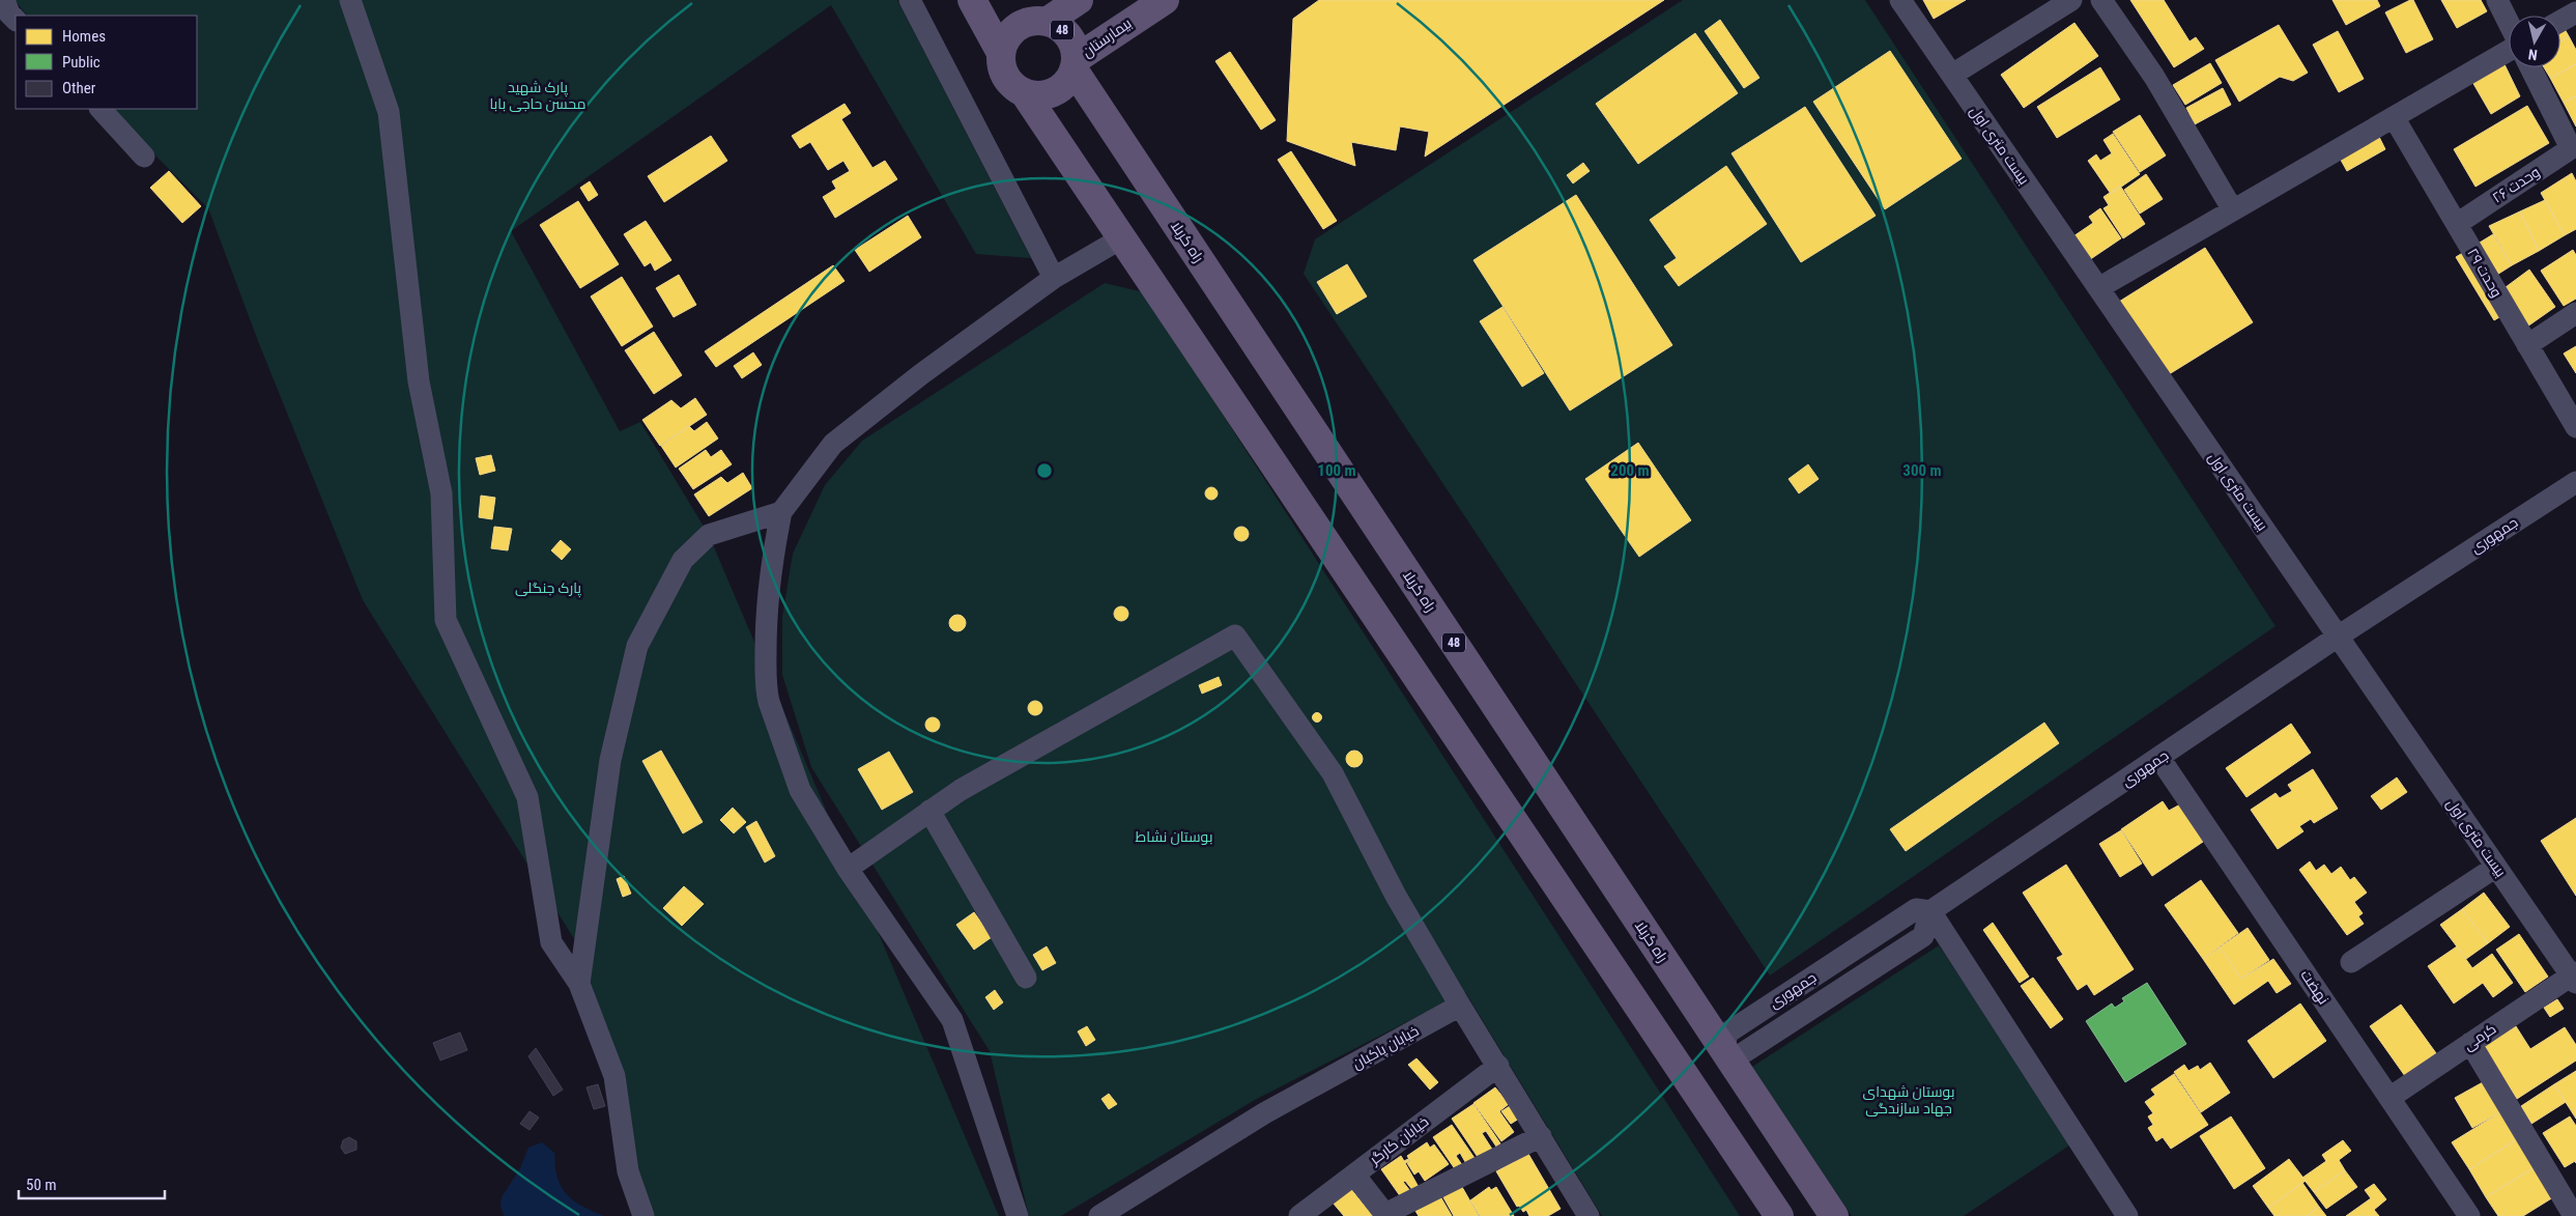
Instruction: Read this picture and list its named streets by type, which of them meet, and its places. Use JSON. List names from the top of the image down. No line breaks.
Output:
{"streets":{"main road":["48","بیمارستان","راه کربلا"],"street":["بیست متری اول","وحدت ۲۶","وحدت ۲۹","جمهوری","نهضت","کرمی","خیابان پاکبان","خیابان کارگر"]},"crossings":[["48","بیمارستان"],["48","راه کربلا"],["بیمارستان","راه کربلا"],["بیست متری اول","جمهوری"],["بیست متری اول","کرمی"],["وحدت ۲۶","وحدت ۲۹"],["راه کربلا","جمهوری"],["جمهوری","نهضت"],["نهضت","کرمی"]],"parks":["پارک شهید محسن حاجی بابا","پارک جنگلی","بوستان نشاط","بوستان شهدای جهاد سازندگی"],"legend":["Homes","Public","Other"],"scale_bar":"50 m","north":"bottom","rings":["100 m","200 m","300 m"]}
